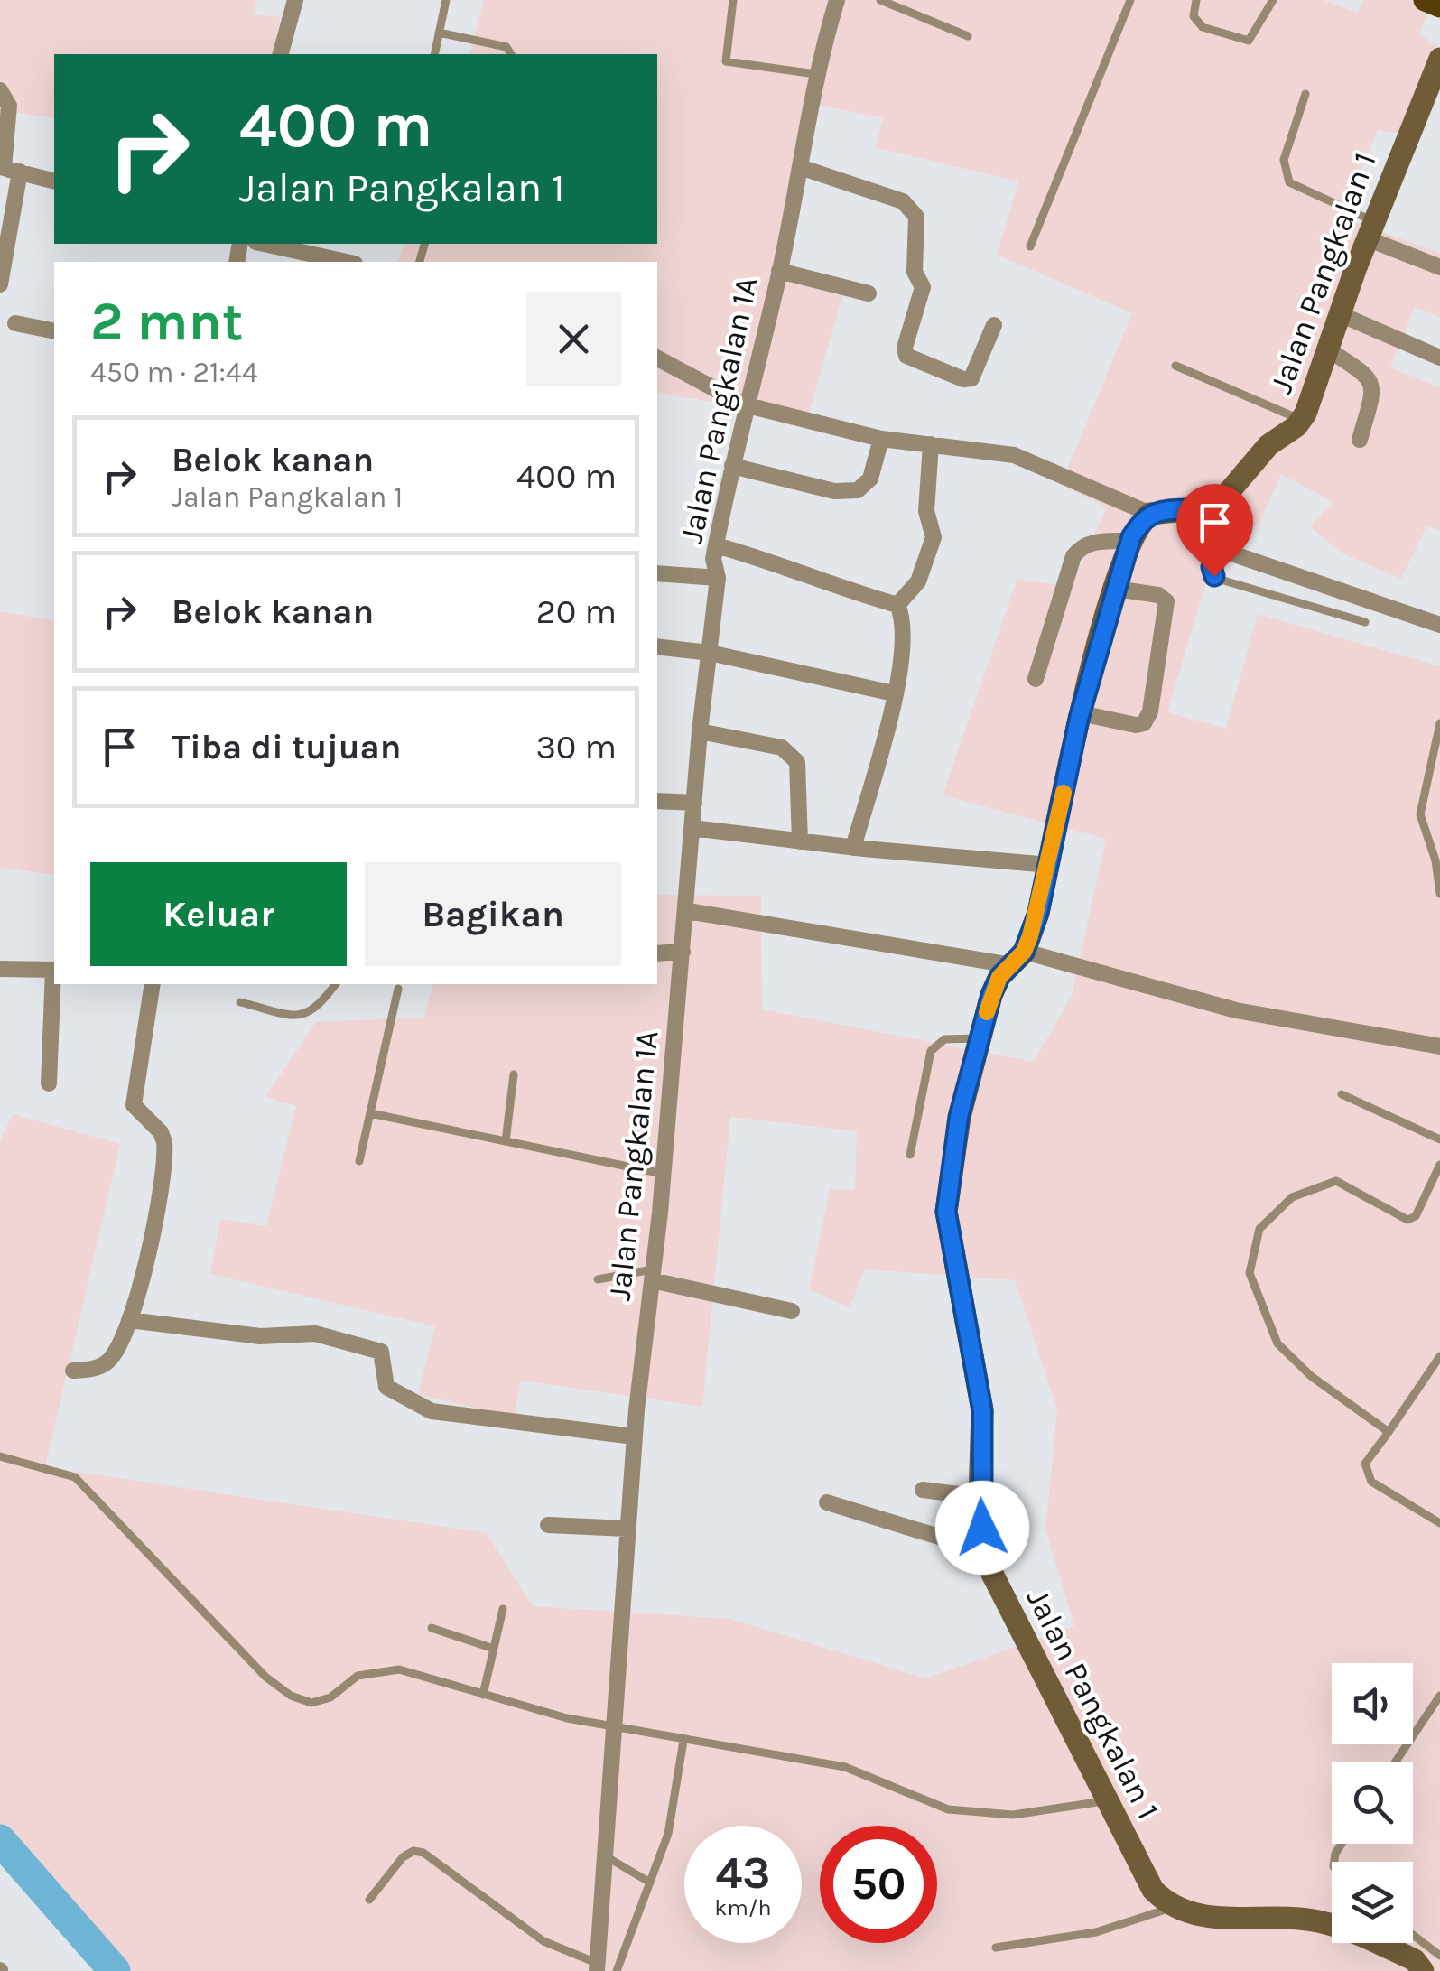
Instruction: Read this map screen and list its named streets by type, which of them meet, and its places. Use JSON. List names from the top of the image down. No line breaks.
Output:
{"streets":{"main road":["Jalan Pangkalan 1"],"street":["Jalan Pangkalan 1A"]},"page":{"turn":["400 m","Jalan Pangkalan 1"],"heading":["2 mnt","450 m · 21:44"],"list":[{"name":"Belok kanan","note":"Jalan Pangkalan 1","value":"400 m"},{"name":"Belok kanan","value":"20 m"},{"name":"Tiba di tujuan","value":"30 m"}],"buttons":["Keluar","Bagikan"],"speed":"43 km/h","limit":"50"}}
